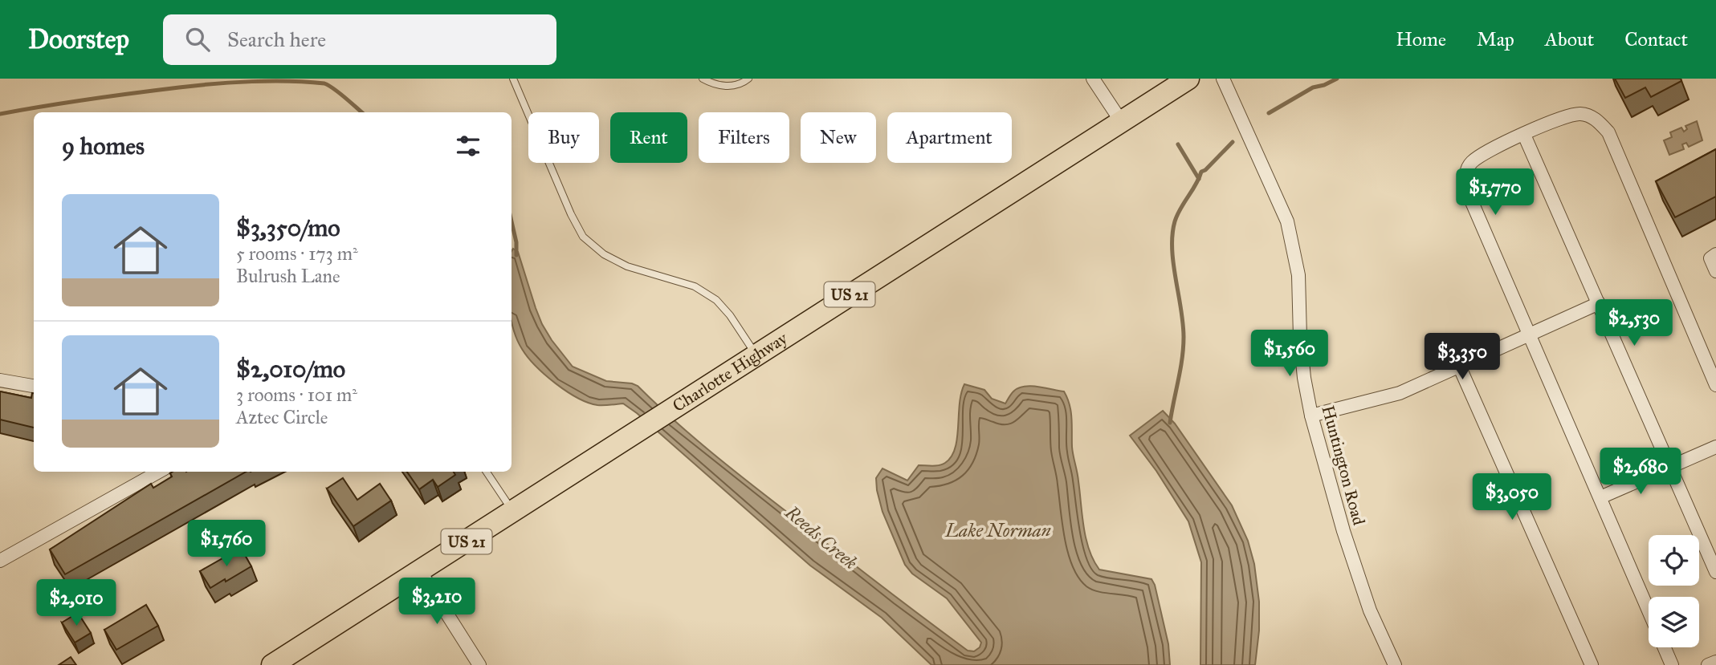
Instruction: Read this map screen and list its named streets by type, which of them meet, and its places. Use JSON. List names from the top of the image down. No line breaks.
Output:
{"streets":{"main road":["US 21","Charlotte Highway"],"street":["Huntington Road"]},"water":["Lake Norman","Reeds Creek"],"page":{"header":"Doorstep","search":"Search here","nav":["Home","Map","About","Contact"],"chip":["Buy","Rent","Filters","New","Apartment"],"heading":"9 homes","price":["$1,770","$2,530","$1,560","$3,350","$2,680","$3,050","$1,760","$3,210","$2,010"],"list":[{"name":"$3,350/mo","note":"5 rooms · 173 m² · Bulrush Lane"},{"name":"$2,010/mo","note":"3 rooms · 101 m² · Aztec Circle"}]}}
